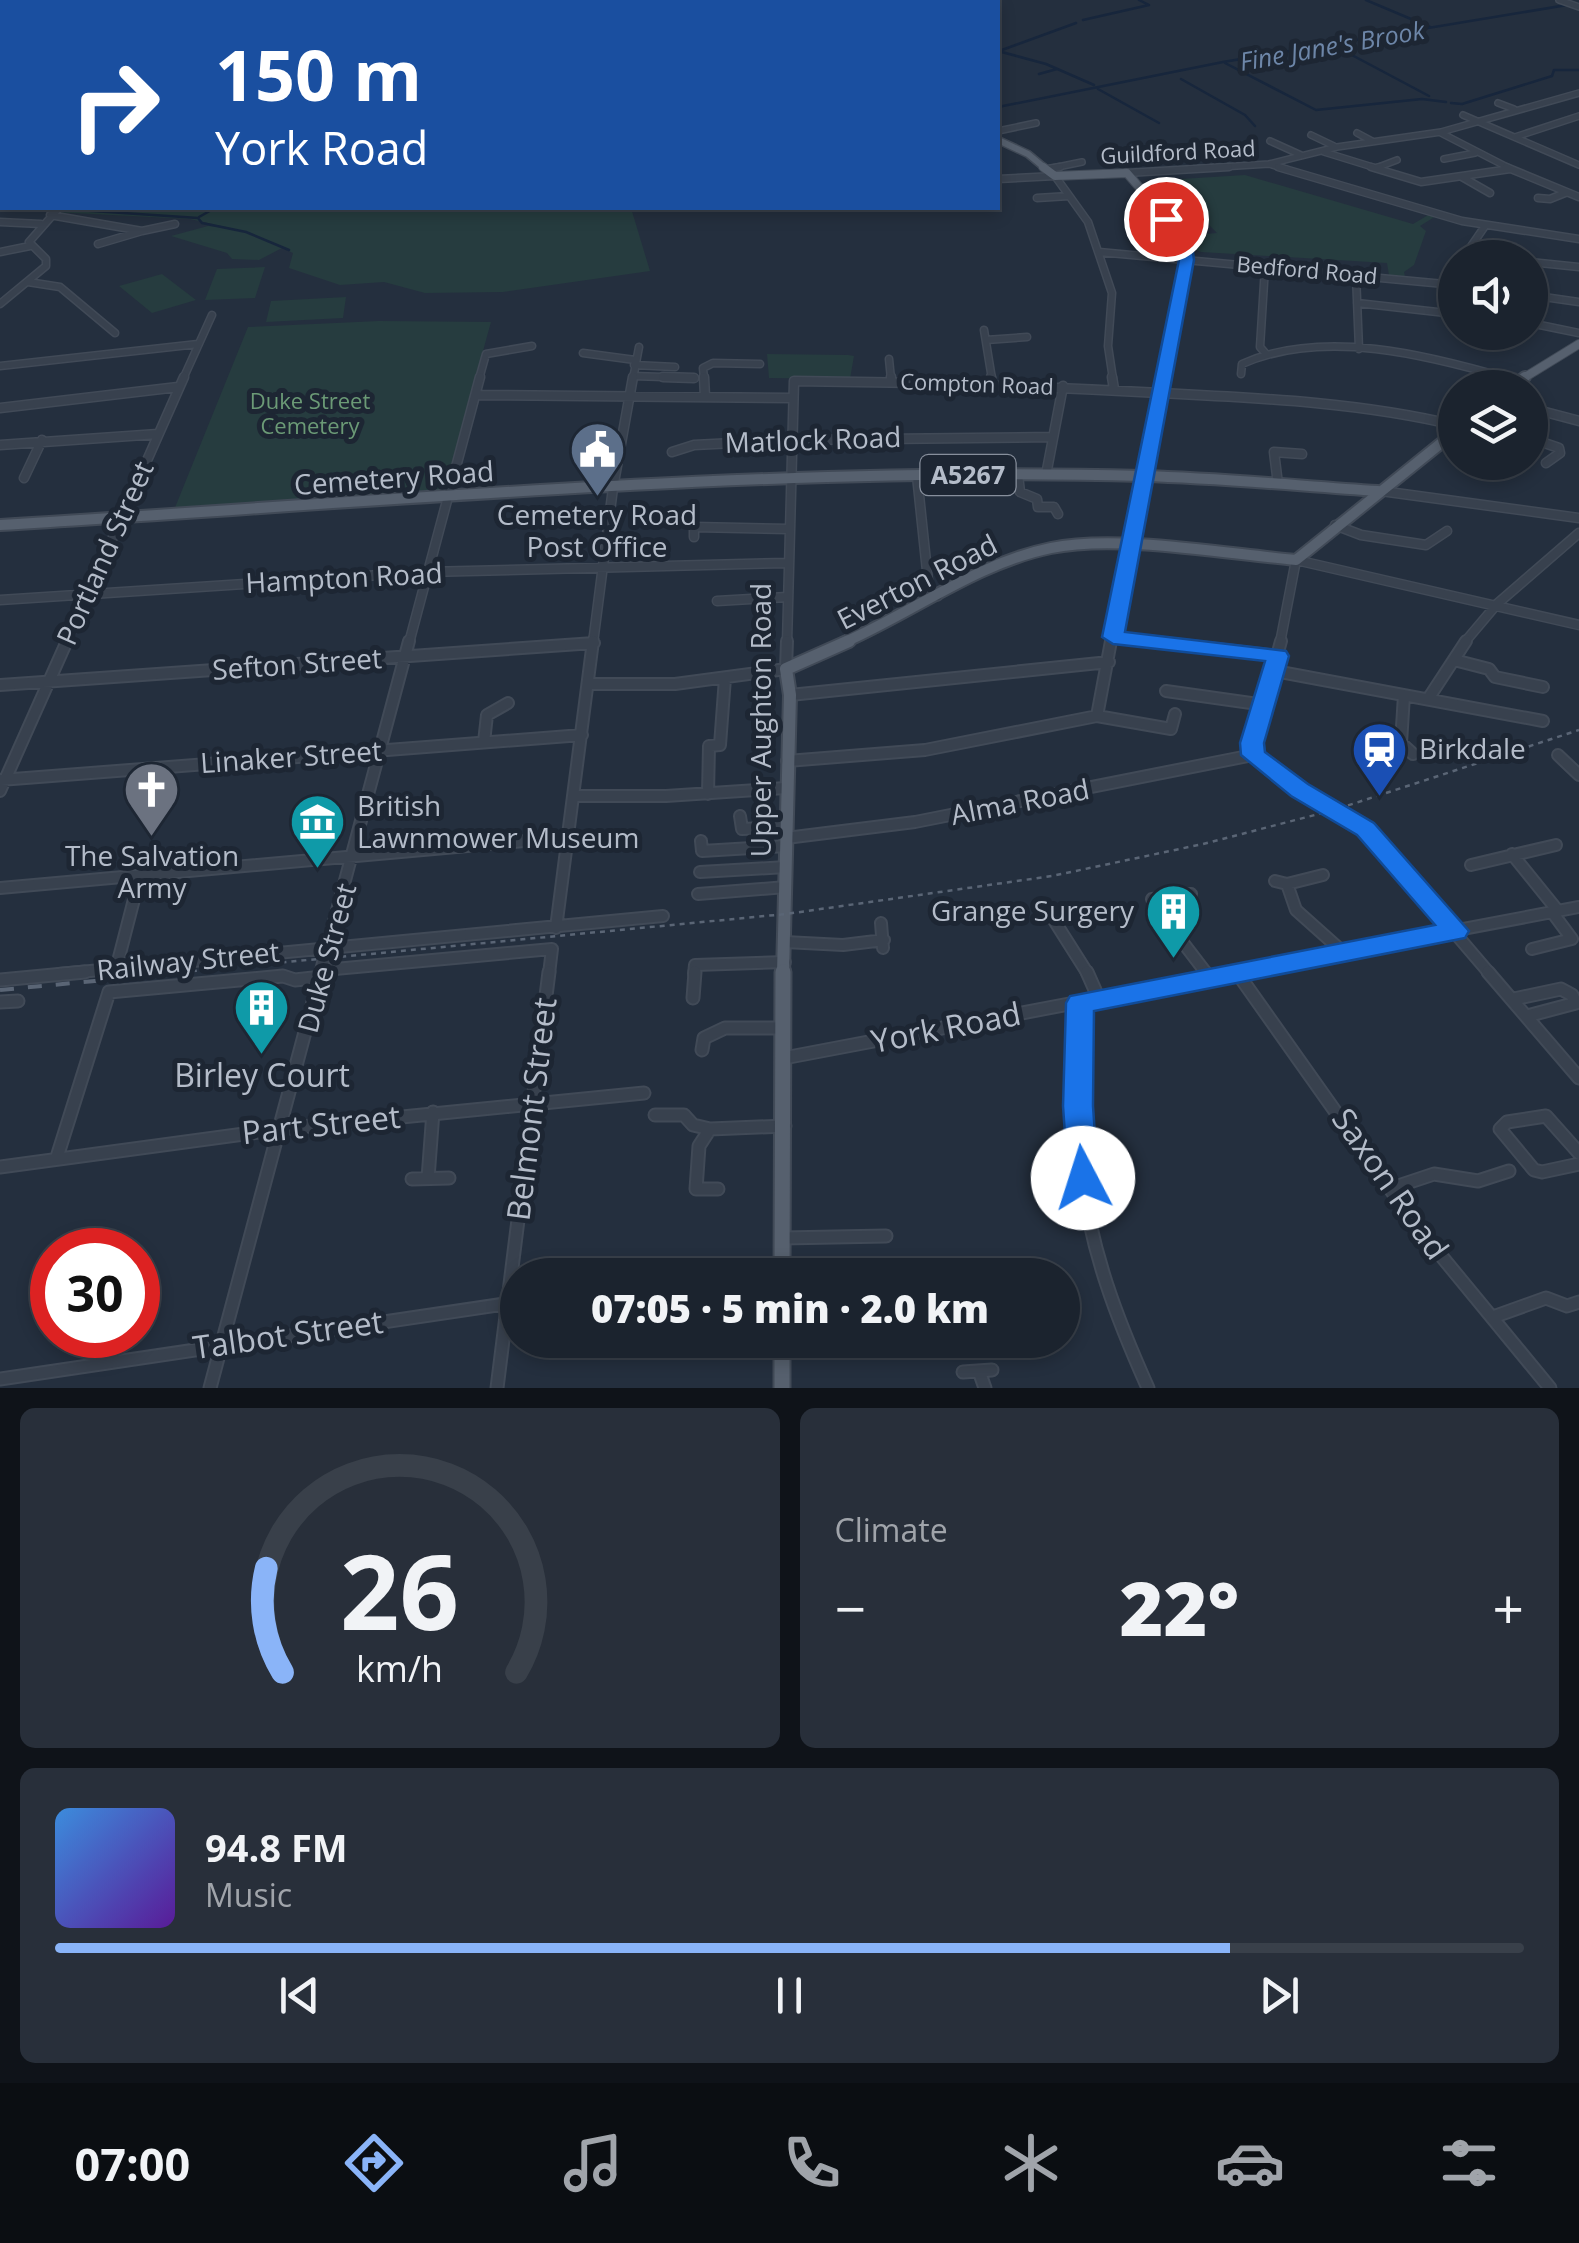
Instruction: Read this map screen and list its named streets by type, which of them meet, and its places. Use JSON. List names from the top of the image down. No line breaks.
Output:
{"streets":{"main road":["Guildford Road","A5267","Cemetery Road","Everton Road","Upper Aughton Road"],"street":["Bedford Road","Compton Road","Matlock Road","Portland Street","Hampton Road","Sefton Street","Linaker Street","Alma Road","Duke Street","Railway Street","York Road","Belmont Street","Part Street","Saxon Road","Talbot Street"]},"crossings":[["Compton Road","Upper Aughton Road"],["Matlock Road","Upper Aughton Road"],["A5267","Cemetery Road"],["A5267","Upper Aughton Road"],["Cemetery Road","Portland Street"],["Cemetery Road","Upper Aughton Road"],["Cemetery Road","Duke Street"],["Portland Street","Hampton Road"],["Portland Street","Sefton Street"],["Portland Street","Linaker Street"],["Hampton Road","Upper Aughton Road"],["Hampton Road","Duke Street"],["Everton Road","Upper Aughton Road"],["Sefton Street","Duke Street"],["Upper Aughton Road","Alma Road"],["Upper Aughton Road","York Road"],["Linaker Street","Duke Street"],["Duke Street","Railway Street"],["Duke Street","Belmont Street"],["Duke Street","Part Street"],["Duke Street","Talbot Street"],["York Road","Saxon Road"],["Belmont Street","Part Street"]],"water":["Fine Jane's Brook"],"parks":["Duke Street Cemetery"],"places":{"public building":["Cemetery Road Post Office"],"station":["Birkdale"],"church":["The Salvation Army"],"museum":["British Lawnmower Museum"],"building":["Grange Surgery","Birley Court"]},"page":{"turn":["150 m","York Road"],"limit":"30","trip":"07:05 · 5 min · 2.0 km","tile":"Climate","heat":["−","22°","+"],"song":["94.8 FM","Music"],"tabs":"07:00","gauge":["26","km/h"]}}
